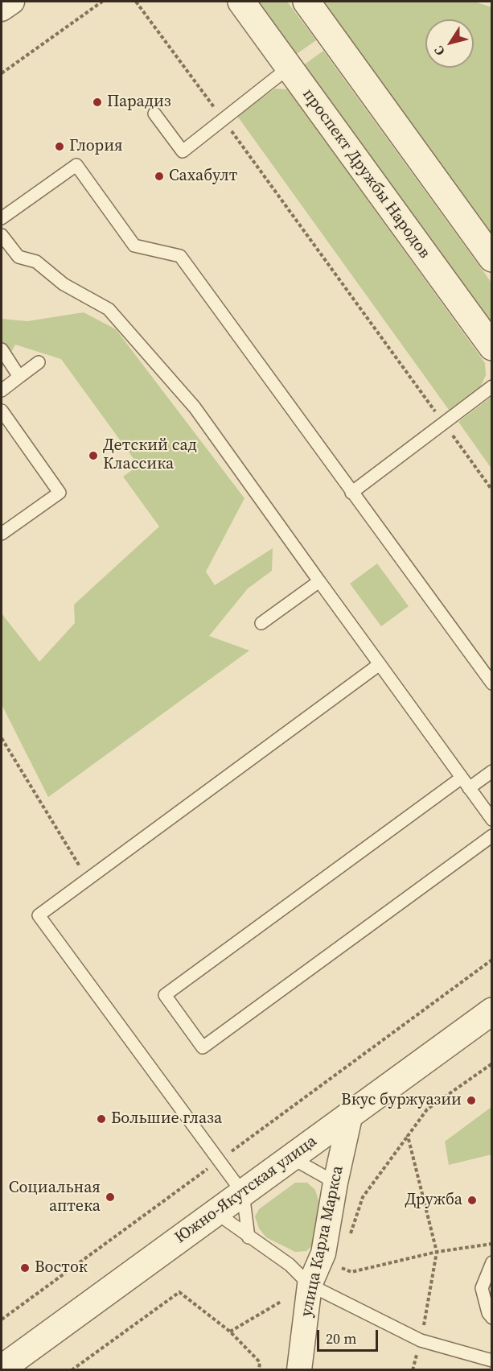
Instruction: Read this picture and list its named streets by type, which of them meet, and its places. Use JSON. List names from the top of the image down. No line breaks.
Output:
{"streets":{"street":["проспект Дружбы Народов","Южно-Якутская улица","улица Карла Маркса"]},"crossings":[["Южно-Якутская улица","улица Карла Маркса"]],"places":["Парадиз","Глория","Сахабулт","Детский сад Классика","Вкус буржуазии","Большие глаза","Социальная аптека","Дружба","Восток"],"scale_bar":"20 m","north":"bottom left"}
